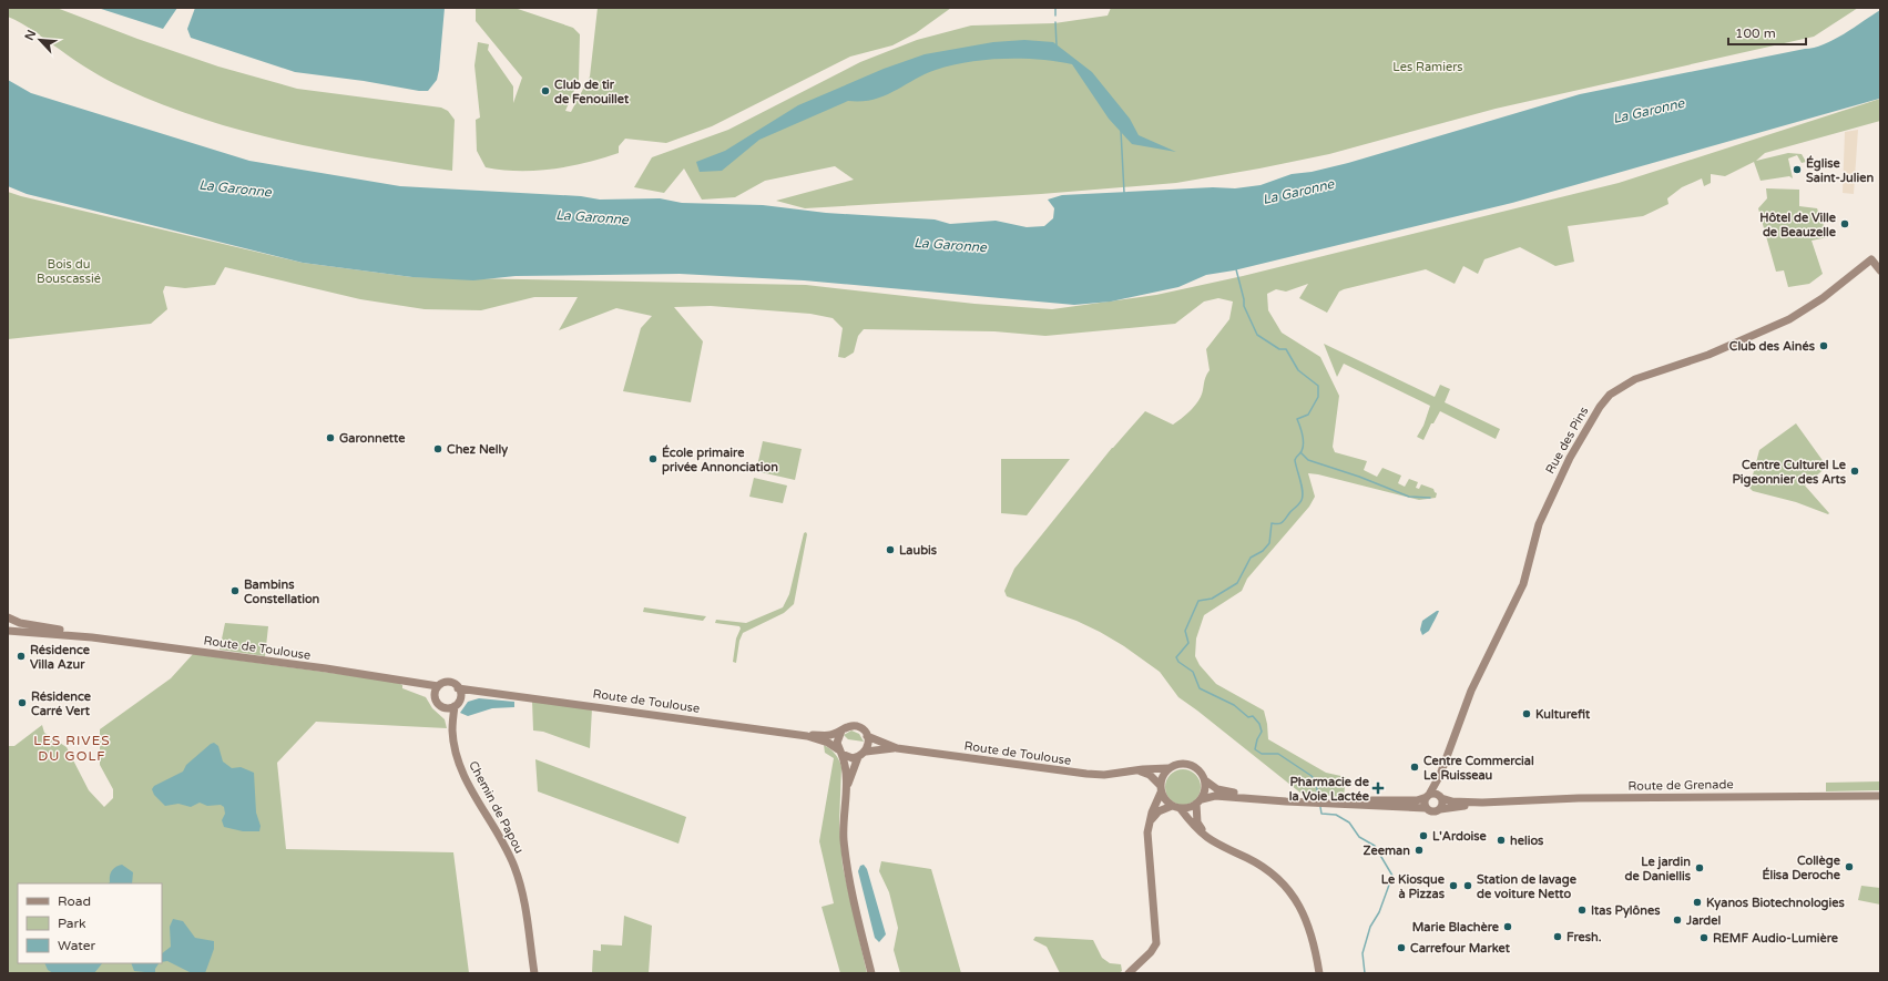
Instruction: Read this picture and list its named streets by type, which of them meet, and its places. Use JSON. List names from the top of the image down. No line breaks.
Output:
{"streets":{"main road":["Rue des Pins","Route de Toulouse","Route de Grenade","Chemin de Papou"]},"crossings":[["Rue des Pins","Route de Grenade"],["Route de Toulouse","Chemin de Papou"]],"districts":["LES RIVES DU GOLF"],"water":["La Garonne"],"parks":["Les Ramiers","Bois du Bouscassié"],"places":{"other":["Club de tir de Fenouillet","Église Saint-Julien","Hôtel de Ville de Beauzelle","Club des Ainés","Garonnette","Chez Nelly","École primaire privée Annonciation","Centre Culturel Le Pigeonnier des Arts","Laubis","Bambins Constellation","Résidence Villa Azur","Résidence Carré Vert","Kulturefit","Centre Commercial Le Ruisseau","L'Ardoise","helios","Zeeman","Collège Élisa Deroche","Le jardin de Daniellis","Le Kiosque à Pizzas","Station de lavage de voiture Netto","Kyanos Biotechnologies","Itas Pylônes","Jardel","Marie Blachère","Fresh.","REMF Audio-Lumière","Carrefour Market"],"health":["Pharmacie de la Voie Lactée"]},"legend":["Road","Park","Water"],"scale_bar":"100 m","north":"top left"}
